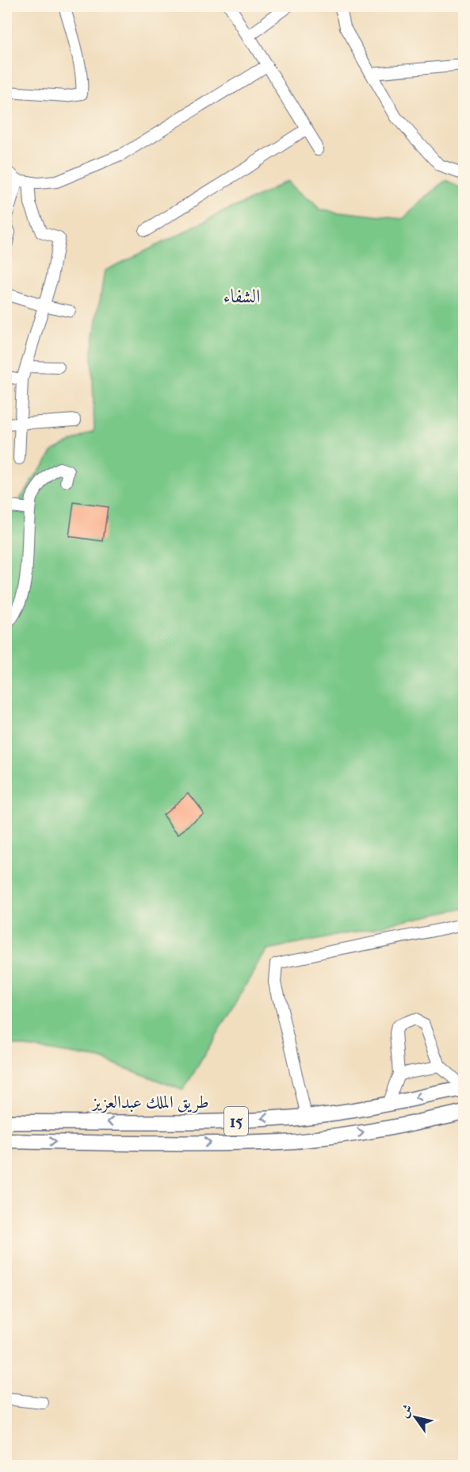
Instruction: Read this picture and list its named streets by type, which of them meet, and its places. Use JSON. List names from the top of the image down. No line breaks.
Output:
{"streets":{"highway":["طريق الملك عبدالعزيز","15"]},"districts":["الشفاء"],"north":"top left"}
